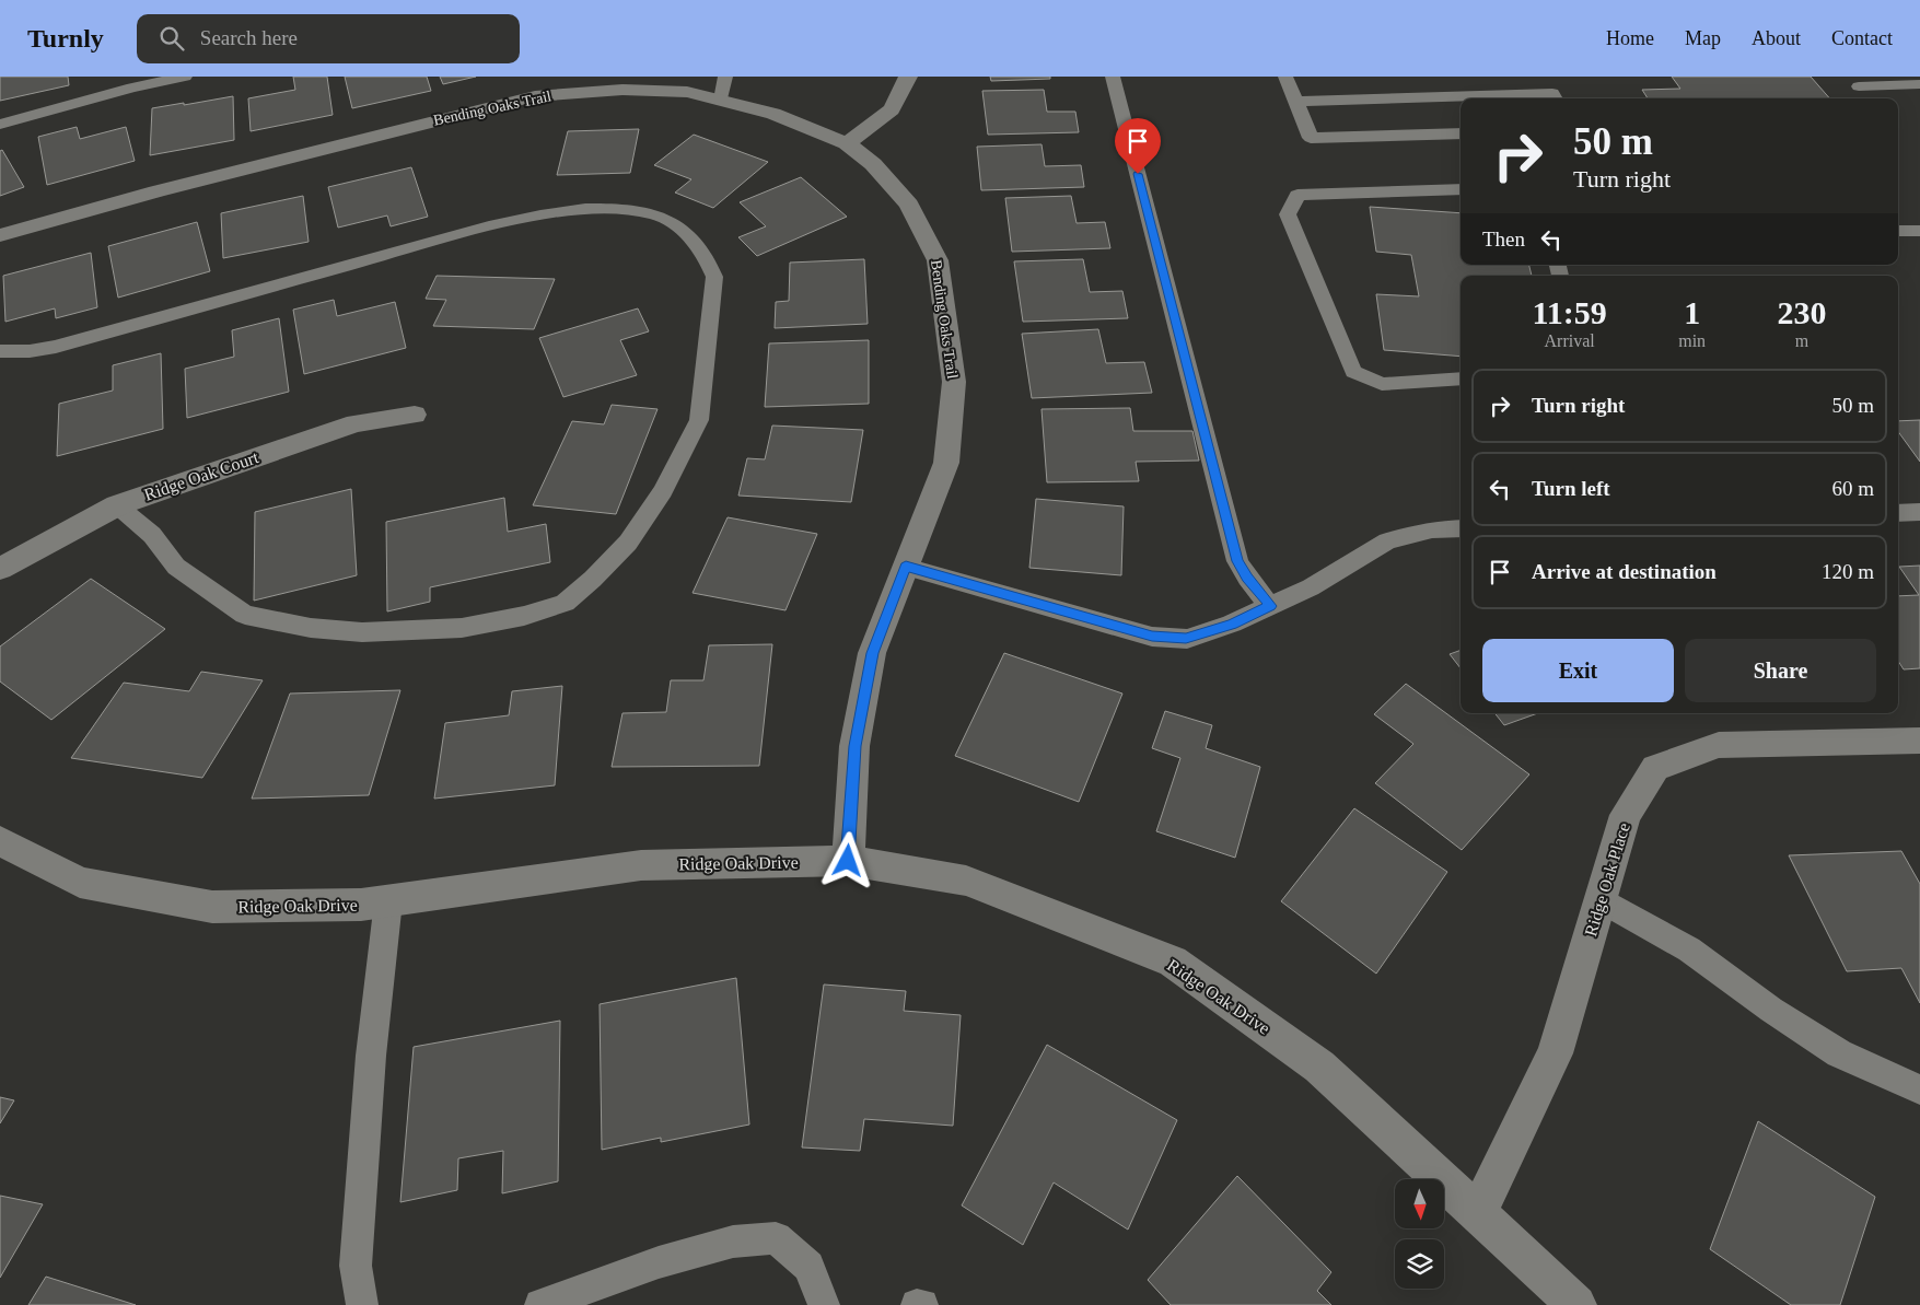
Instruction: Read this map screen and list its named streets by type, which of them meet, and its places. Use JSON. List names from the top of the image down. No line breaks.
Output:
{"streets":{"street":["Bending Oaks Trail","Ridge Oak Court","Ridge Oak Drive","Ridge Oak Place"]},"crossings":[["Bending Oaks Trail","Ridge Oak Drive"],["Ridge Oak Drive","Ridge Oak Place"]],"north":"bottom","page":{"header":"Turnly","search":"Search here","nav":["Home","Map","About","Contact"],"turn":["50 m","Turn right"],"then":"Then","eta":["11:59","Arrival","1","min","230","m"],"list":[{"name":"Turn right","value":"50 m"},{"name":"Turn left","value":"60 m"},{"name":"Arrive at destination","value":"120 m"}],"buttons":["Exit","Share"]}}
